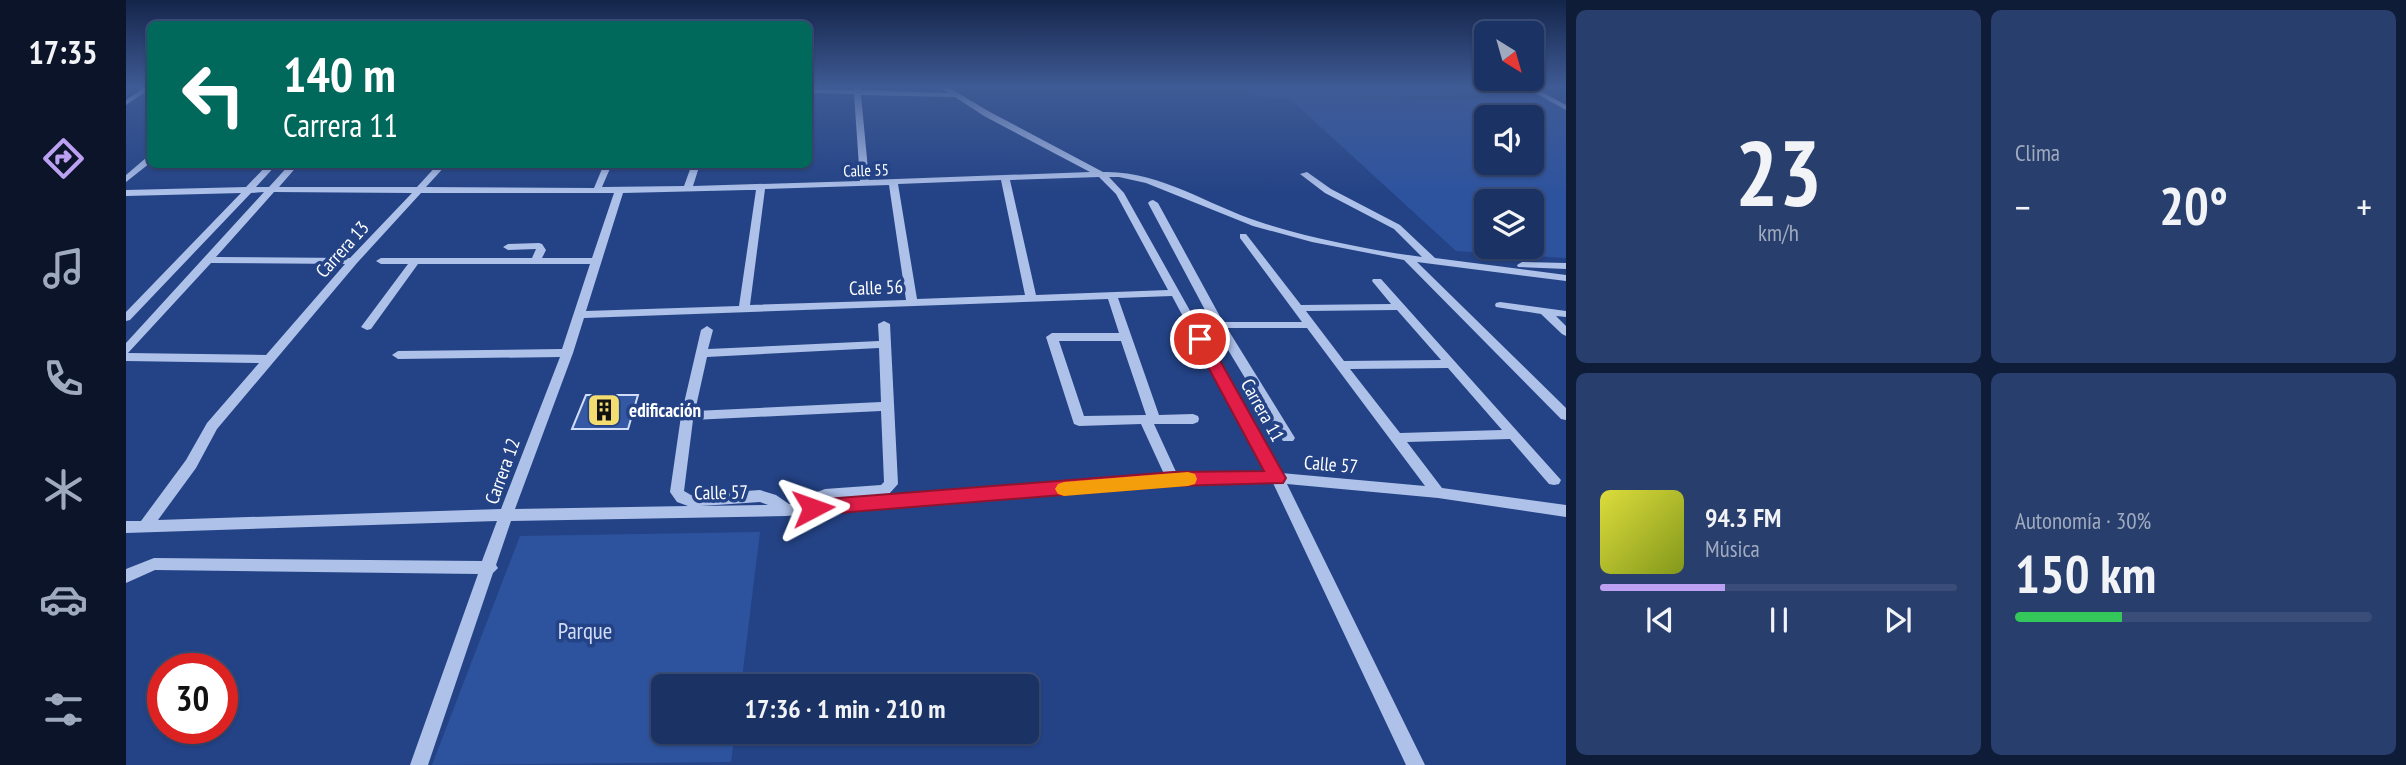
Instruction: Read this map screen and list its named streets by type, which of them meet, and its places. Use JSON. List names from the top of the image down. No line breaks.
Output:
{"streets":{"street":["Calle 55","Carrera 13","Calle 56","Carrera 11","Calle 57","Carrera 12"]},"crossings":[["Calle 55","Carrera 13"],["Calle 55","Carrera 11"],["Calle 55","Carrera 12"],["Carrera 13","Calle 57"],["Calle 56","Carrera 11"],["Calle 56","Carrera 12"],["Carrera 11","Calle 57"],["Calle 57","Carrera 12"]],"parks":["Parque"],"places":{"building":["edificación"]},"north":"bottom right","page":{"tabs":"17:35","tile":[["23","km/h"],"Clima",["Autonomía · 30%","150 km"]],"turn":["140 m","Carrera 11"],"heat":["−","20°","+"],"song":["94.3 FM","Música"],"limit":"30","trip":"17:36 · 1 min · 210 m"}}
